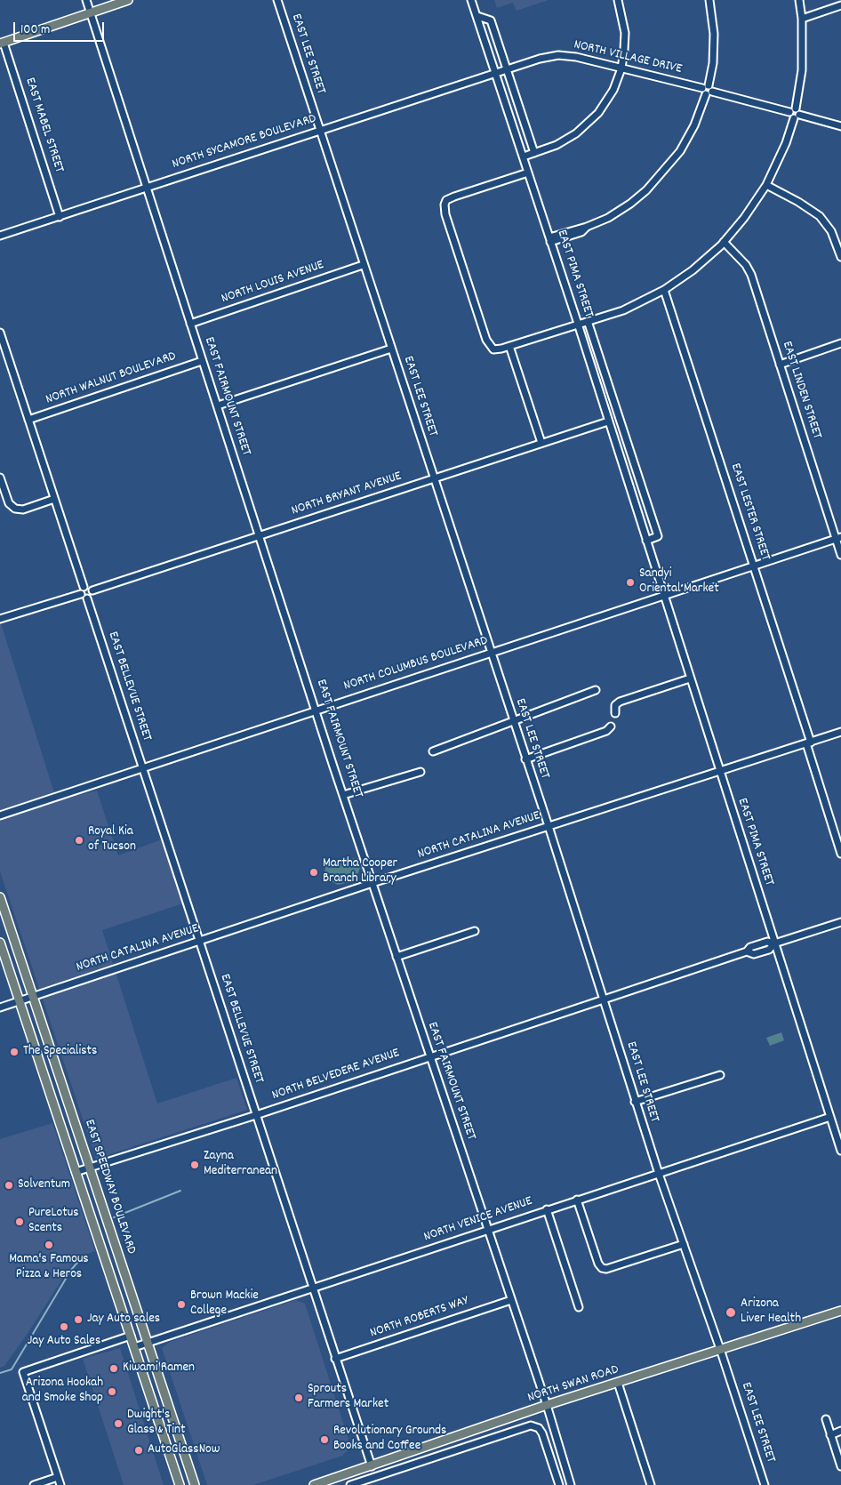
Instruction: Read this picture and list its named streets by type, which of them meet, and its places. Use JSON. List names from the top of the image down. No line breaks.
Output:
{"streets":{"main road":["EAST SPEEDWAY BOULEVARD","NORTH SWAN ROAD"],"street":["EAST LEE STREET","NORTH VILLAGE DRIVE","EAST MABEL STREET","NORTH SYCAMORE BOULEVARD","EAST PIMA STREET","NORTH LOUIS AVENUE","NORTH WALNUT BOULEVARD","EAST LINDEN STREET","EAST FAIRMOUNT STREET","NORTH BRYANT AVENUE","EAST LESTER STREET","NORTH COLUMBUS BOULEVARD","EAST BELLEVUE STREET","NORTH CATALINA AVENUE","NORTH BELVEDERE AVENUE","NORTH VENICE AVENUE","NORTH ROBERTS WAY"]},"crossings":[["EAST LEE STREET","NORTH SYCAMORE BOULEVARD"],["EAST LEE STREET","NORTH LOUIS AVENUE"],["EAST LEE STREET","NORTH BRYANT AVENUE"],["EAST LEE STREET","NORTH COLUMBUS BOULEVARD"],["EAST LEE STREET","NORTH CATALINA AVENUE"],["EAST LEE STREET","NORTH BELVEDERE AVENUE"],["EAST LEE STREET","NORTH VENICE AVENUE"],["EAST LEE STREET","NORTH SWAN ROAD"],["NORTH VILLAGE DRIVE","NORTH SYCAMORE BOULEVARD"],["NORTH VILLAGE DRIVE","EAST PIMA STREET"],["EAST MABEL STREET","NORTH SYCAMORE BOULEVARD"],["NORTH SYCAMORE BOULEVARD","EAST PIMA STREET"],["NORTH SYCAMORE BOULEVARD","EAST FAIRMOUNT STREET"],["EAST PIMA STREET","NORTH BRYANT AVENUE"],["EAST PIMA STREET","NORTH COLUMBUS BOULEVARD"],["EAST PIMA STREET","NORTH CATALINA AVENUE"],["EAST PIMA STREET","NORTH BELVEDERE AVENUE"],["EAST PIMA STREET","NORTH VENICE AVENUE"],["NORTH LOUIS AVENUE","EAST FAIRMOUNT STREET"],["NORTH WALNUT BOULEVARD","EAST FAIRMOUNT STREET"],["EAST LINDEN STREET","NORTH COLUMBUS BOULEVARD"],["EAST FAIRMOUNT STREET","NORTH BRYANT AVENUE"],["EAST FAIRMOUNT STREET","NORTH COLUMBUS BOULEVARD"],["EAST FAIRMOUNT STREET","NORTH CATALINA AVENUE"],["EAST FAIRMOUNT STREET","NORTH BELVEDERE AVENUE"],["EAST FAIRMOUNT STREET","NORTH VENICE AVENUE"],["EAST FAIRMOUNT STREET","NORTH ROBERTS WAY"],["EAST FAIRMOUNT STREET","NORTH SWAN ROAD"],["NORTH BRYANT AVENUE","EAST BELLEVUE STREET"],["EAST LESTER STREET","NORTH COLUMBUS BOULEVARD"],["EAST LESTER STREET","NORTH CATALINA AVENUE"],["NORTH COLUMBUS BOULEVARD","EAST BELLEVUE STREET"],["EAST BELLEVUE STREET","NORTH CATALINA AVENUE"],["EAST BELLEVUE STREET","NORTH BELVEDERE AVENUE"],["EAST BELLEVUE STREET","NORTH VENICE AVENUE"],["EAST BELLEVUE STREET","NORTH ROBERTS WAY"],["EAST BELLEVUE STREET","NORTH SWAN ROAD"],["NORTH CATALINA AVENUE","EAST SPEEDWAY BOULEVARD"],["NORTH BELVEDERE AVENUE","EAST SPEEDWAY BOULEVARD"],["EAST SPEEDWAY BOULEVARD","NORTH VENICE AVENUE"]],"places":["Sandyi Oriental Market","Royal Kia of Tucson","Martha Cooper Branch Library","The Specialists","Zayna Mediterranean","Solventum","PureLotus Scents","Mama's Famous Pizza & Heros","Brown Mackie College","Arizona Liver Health","Jay Auto sales","Jay Auto Sales","Kiwami Ramen","Arizona Hookah and Smoke Shop","Sprouts Farmers Market","Dwight's Glass & Tint","Revolutionary Grounds Books and Coffee","AutoGlassNow"],"scale_bar":"100 m"}
